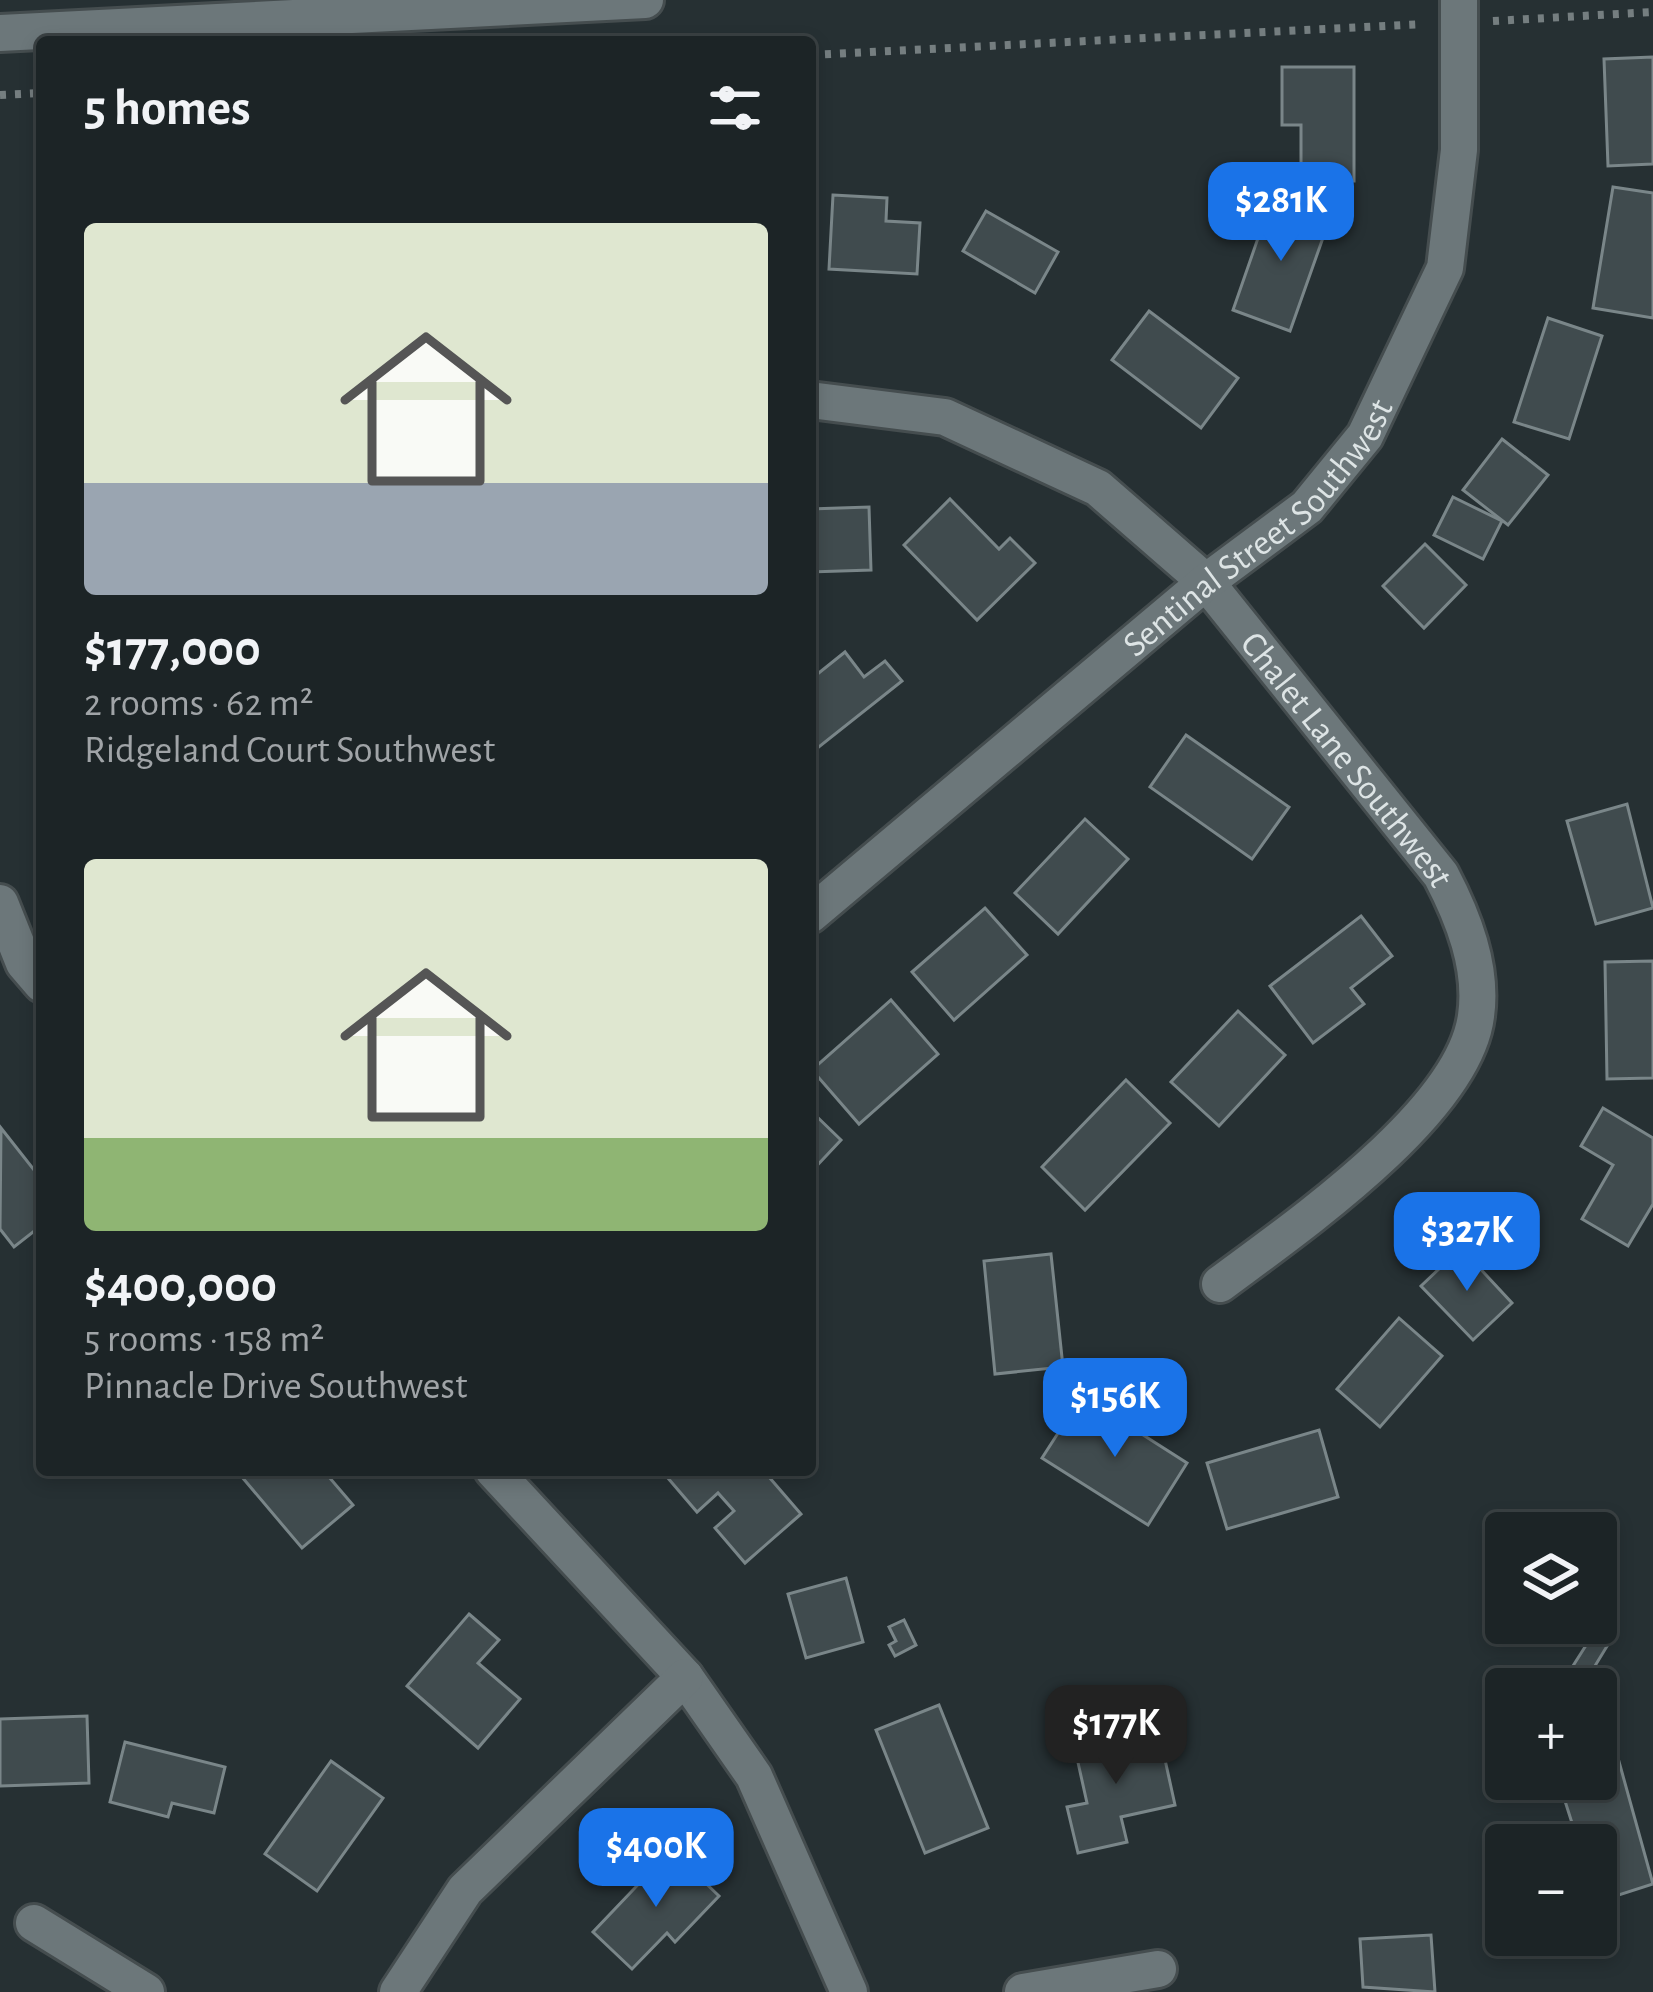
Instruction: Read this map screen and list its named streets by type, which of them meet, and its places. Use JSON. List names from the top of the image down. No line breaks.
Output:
{"streets":{"street":["Sentinal Street Southwest","Chalet Lane Southwest"]},"crossings":[["Sentinal Street Southwest","Chalet Lane Southwest"]],"page":{"heading":"5 homes","price":["$281K","$327K","$156K","$177K","$400K"],"list":[{"name":"$177,000","note":"2 rooms · 62 m² · Ridgeland Court Southwest"},{"name":"$400,000","note":"5 rooms · 158 m² · Pinnacle Drive Southwest"}],"map_buttons":["+","−"]}}
